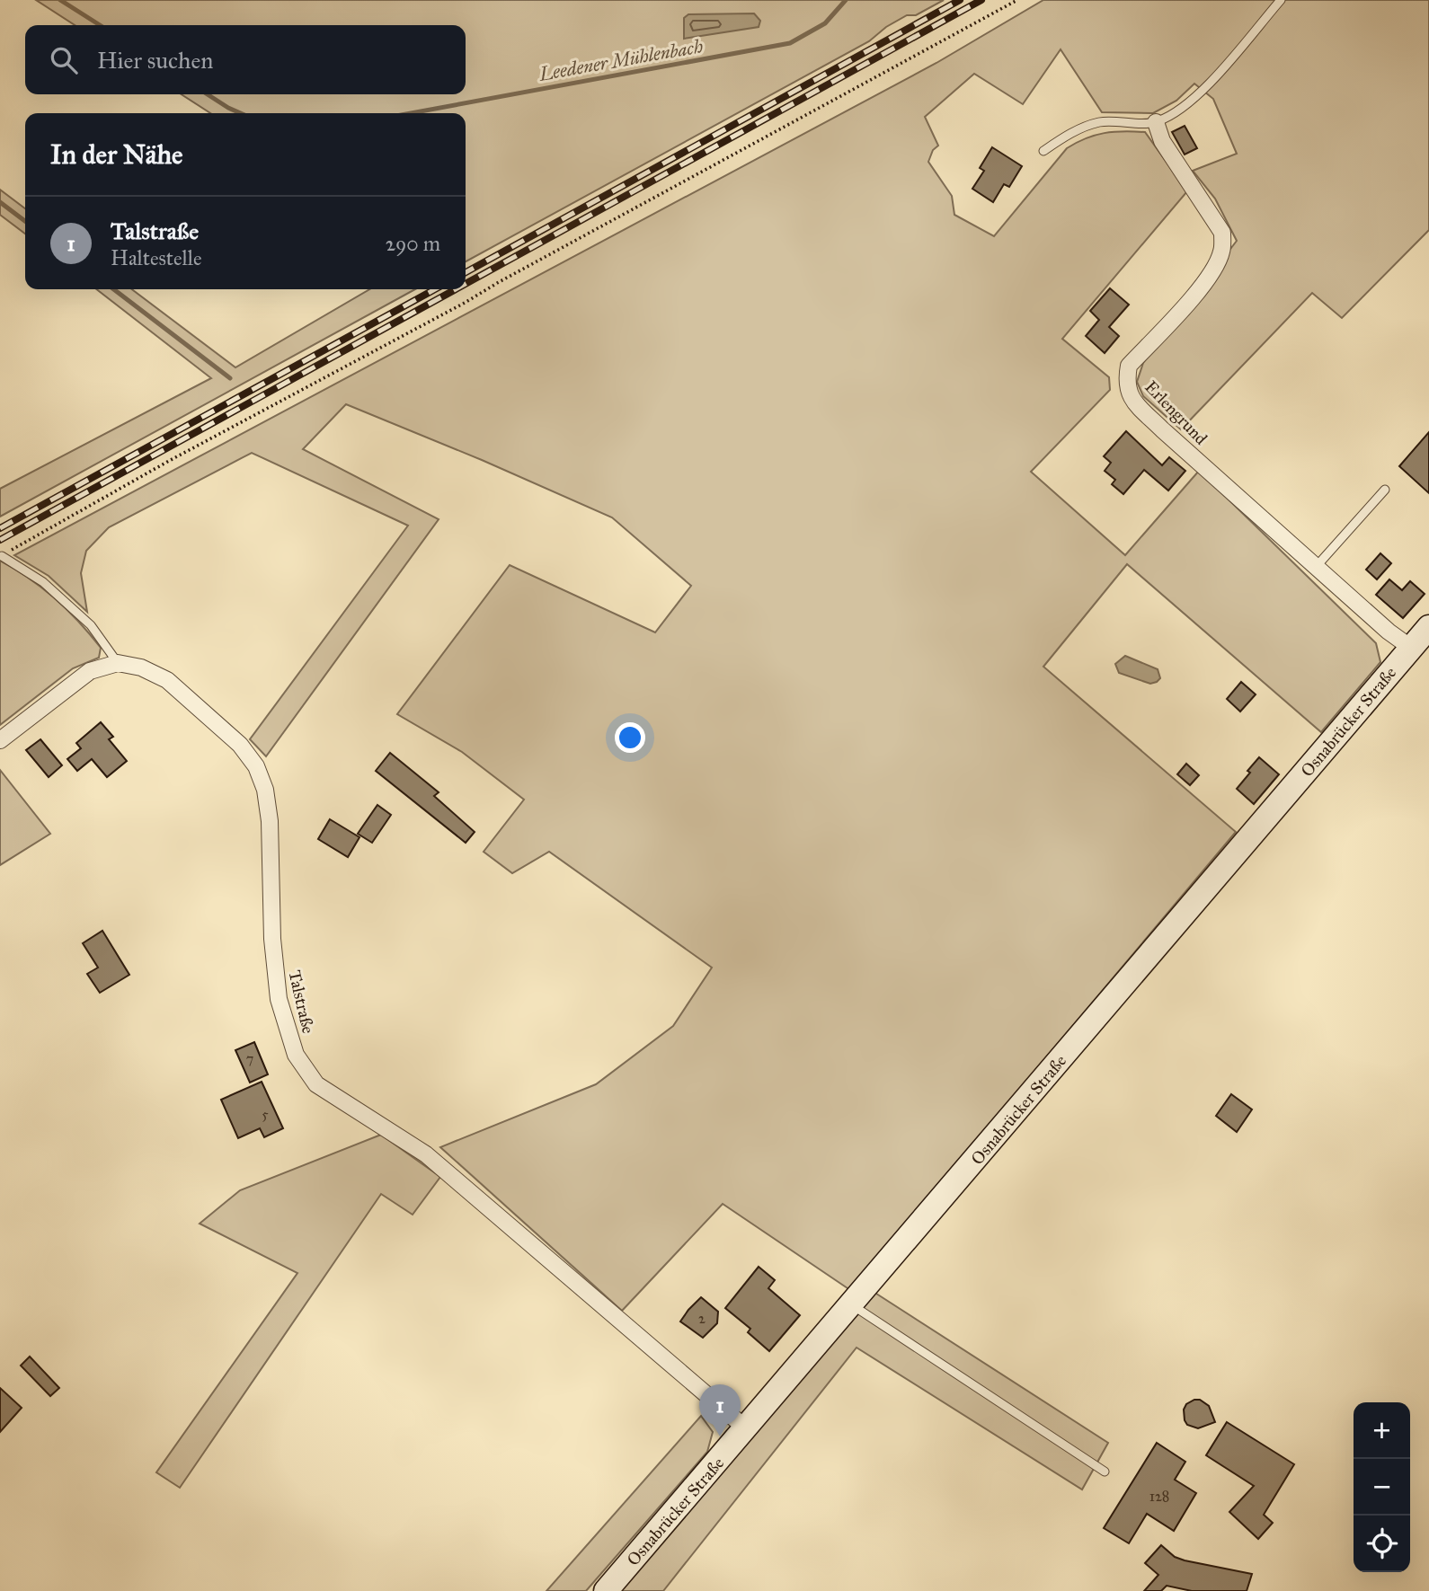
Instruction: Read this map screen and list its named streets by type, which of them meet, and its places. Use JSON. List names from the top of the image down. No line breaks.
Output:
{"streets":{"main road":["Osnabrücker Straße"],"street":["Erlengrund","Talstraße"]},"crossings":[["Erlengrund","Osnabrücker Straße"],["Osnabrücker Straße","Talstraße"]],"water":["Leedener Mühlenbach"],"house_numbers":["7","5","2","128"],"page":{"search":"Hier suchen","heading":"In der Nähe","list":[{"mark":"1","name":"Talstraße","note":"Haltestelle","value":"290 m"}],"pins":"1","map_buttons":["+","−"]}}
